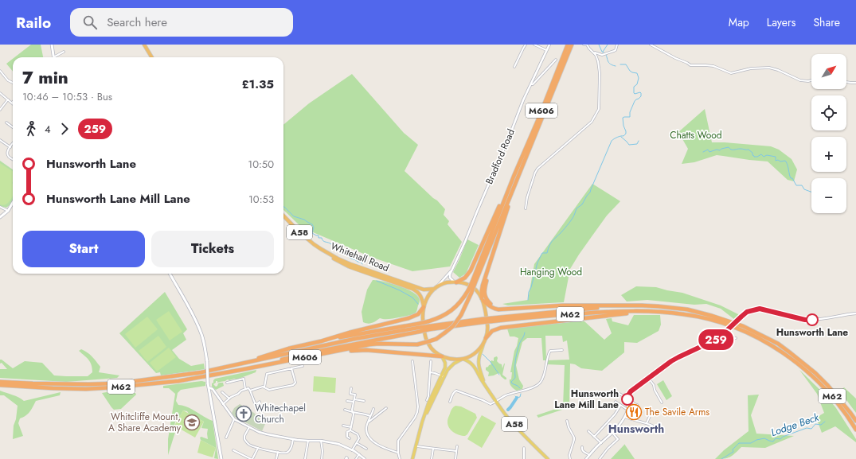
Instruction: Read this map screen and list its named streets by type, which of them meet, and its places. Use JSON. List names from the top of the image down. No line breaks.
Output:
{"streets":{"highway":["M606","A58","Whitehall Road","M62"],"street":["Bradford Road"]},"crossings":[["M606","Bradford Road"],["M606","A58"],["M606","Whitehall Road"],["M606","M62"],["Bradford Road","A58"],["Bradford Road","Whitehall Road"],["A58","Whitehall Road"]],"districts":["Hunsworth"],"water":["Lodge Beck"],"parks":["Chatts Wood","Hanging Wood"],"places":{"other":["Hunsworth Lane","Hunsworth Lane Mill Lane"],"restaurant":["The Savile Arms"],"church":["Whitechapel Church"],"school or university":["Whitcliffe Mount, A Share Academy"]},"lines":["bus line 259"],"north":"top right","page":{"header":"Railo","search":"Search here","nav":["Map","Layers","Share"],"on_map":"259","map_buttons":["+","−"],"heading":["7 min","10:46 – 10:53 · Bus","£1.35"],"legs":["4","259"],"list":[{"name":"Hunsworth Lane","value":"10:50"},{"name":"Hunsworth Lane Mill Lane","value":"10:53"}],"buttons":["Start","Tickets"]}}
